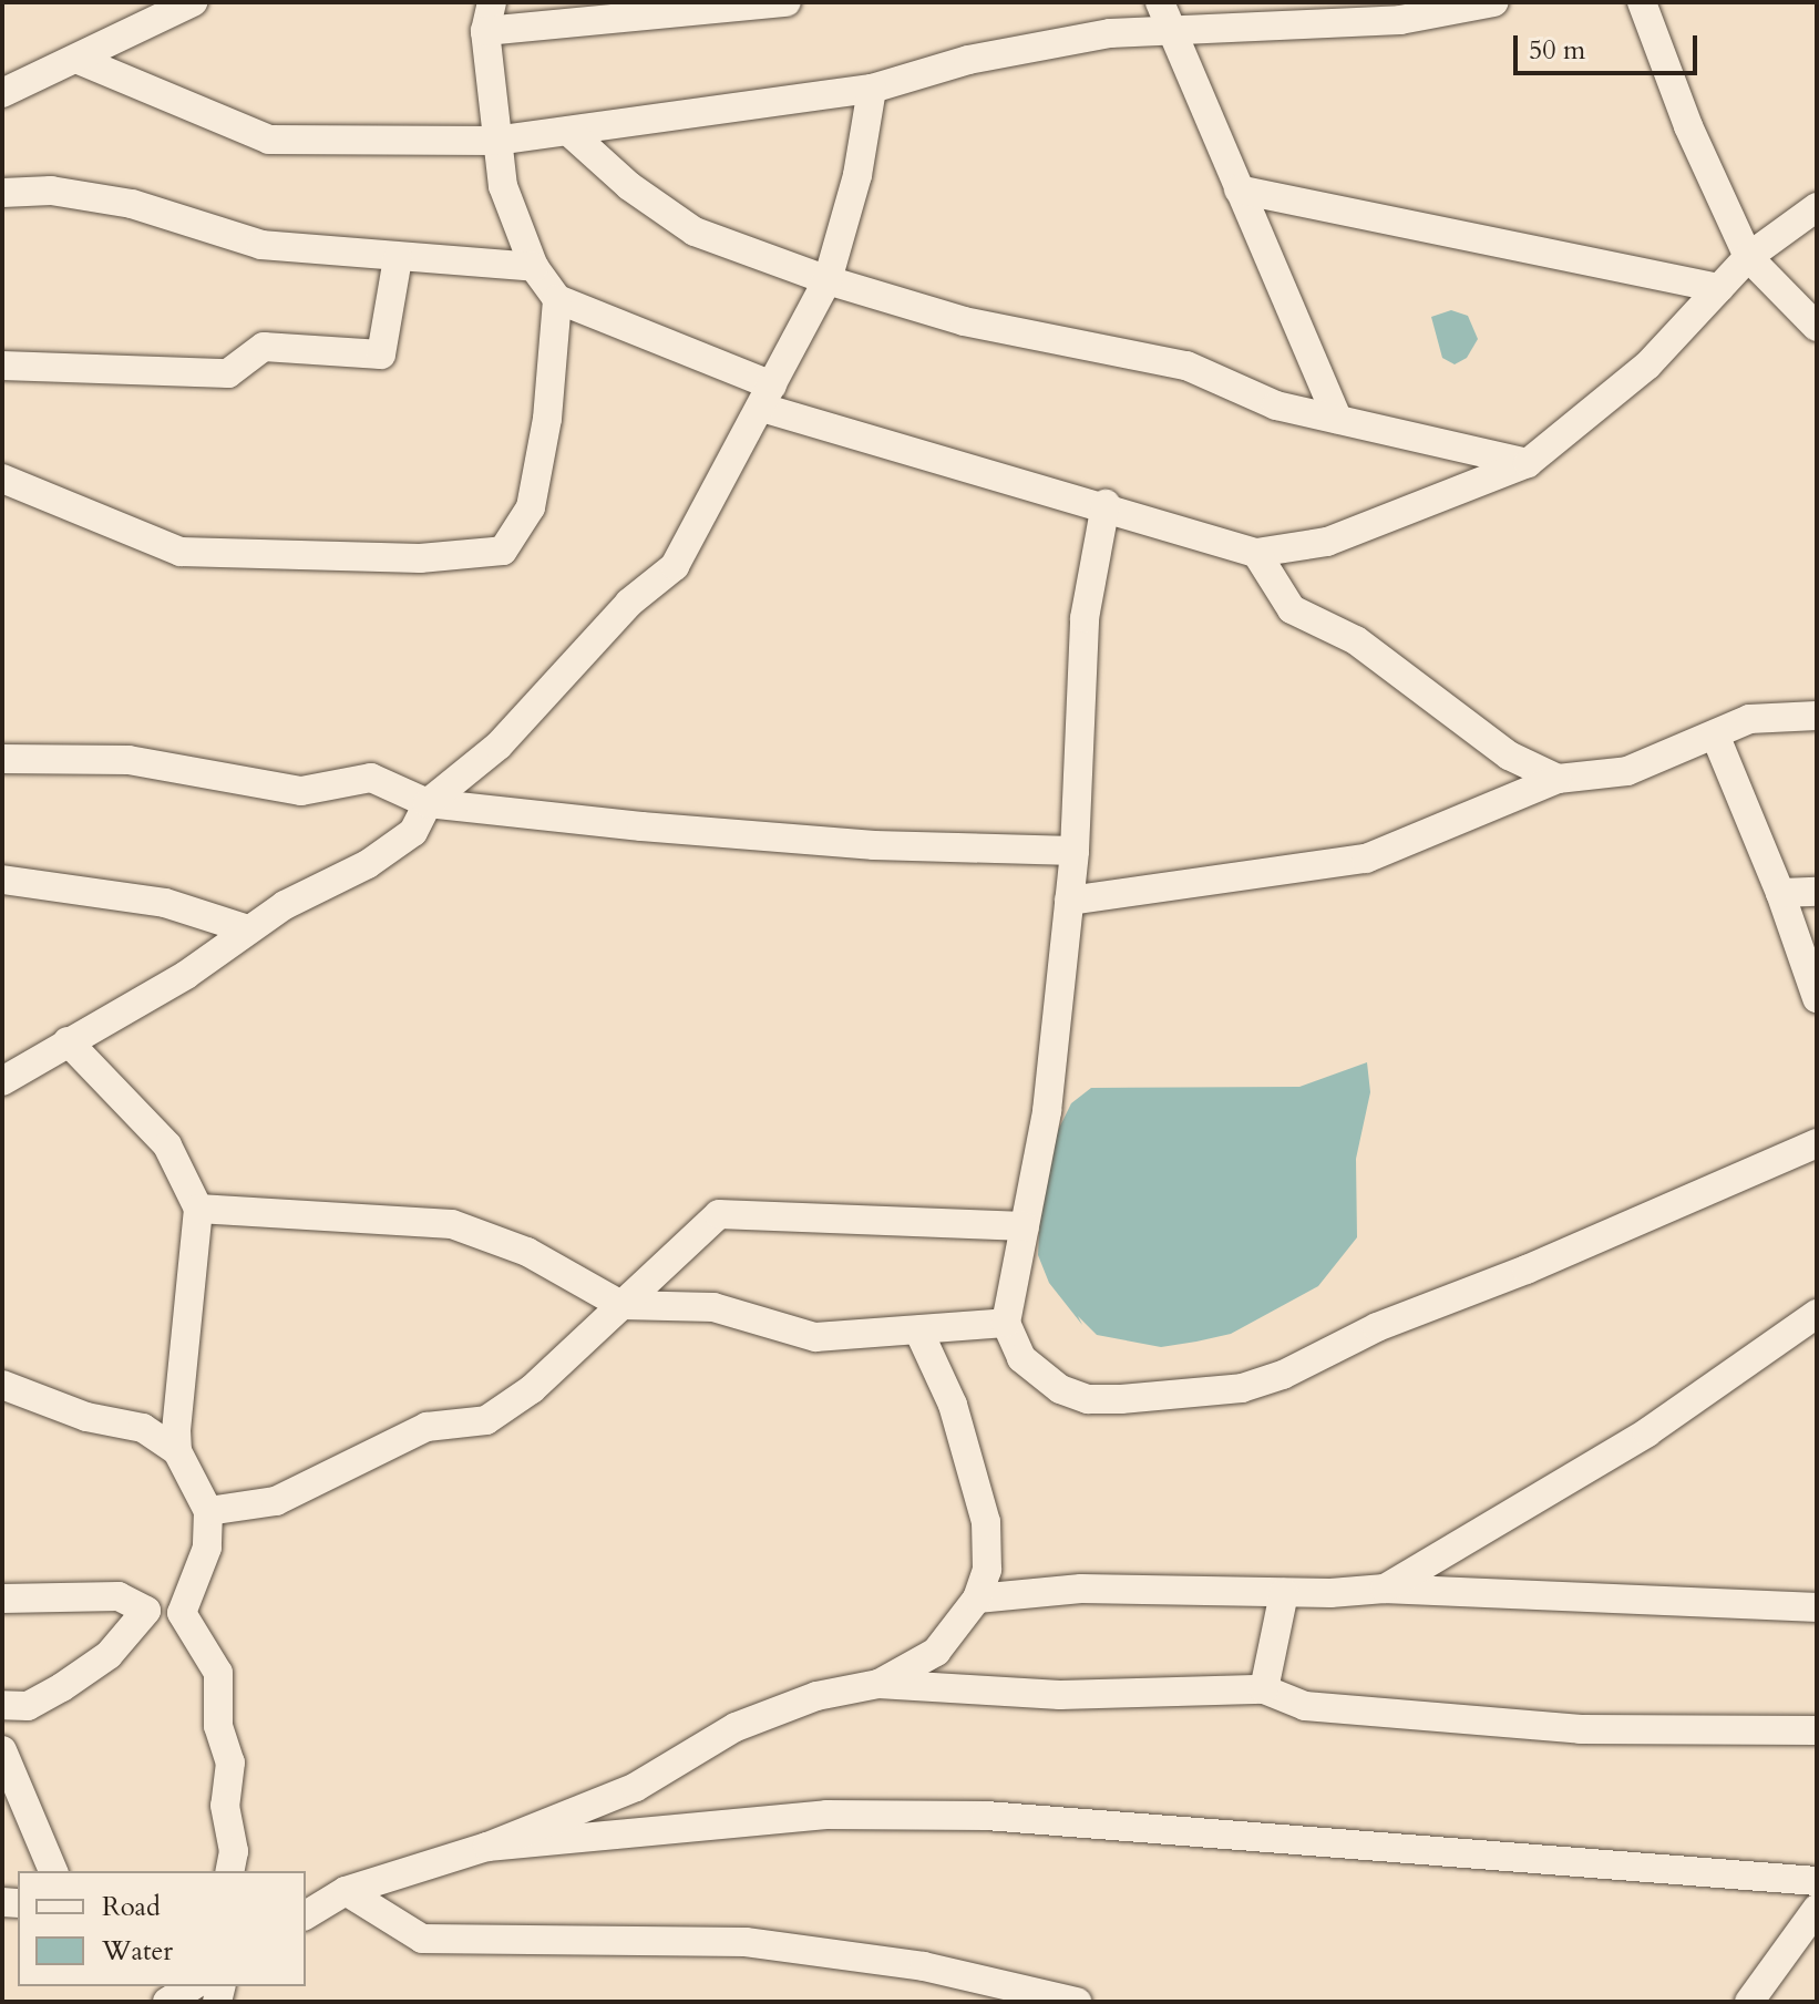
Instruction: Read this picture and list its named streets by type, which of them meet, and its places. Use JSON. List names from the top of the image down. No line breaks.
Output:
{"legend":["Road","Water"],"scale_bar":"50 m"}
